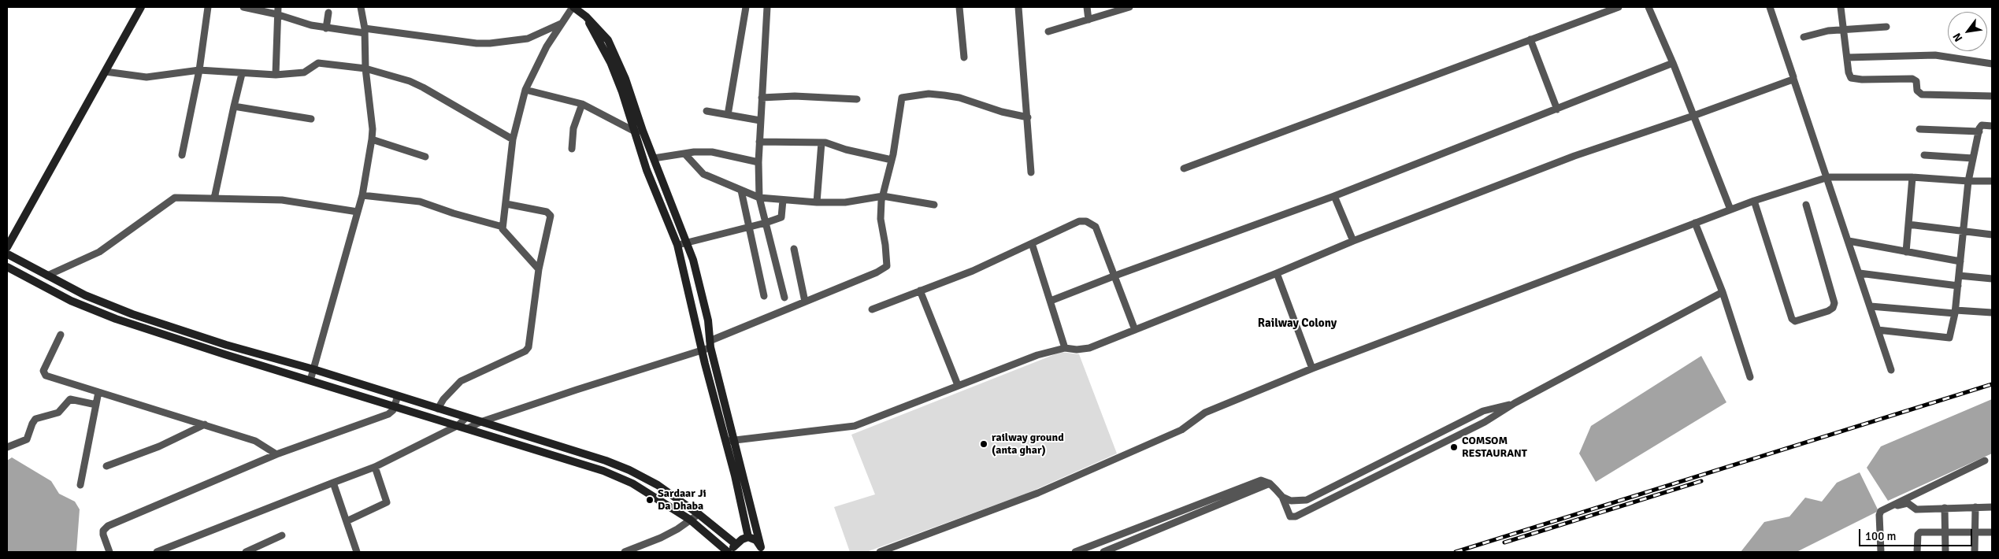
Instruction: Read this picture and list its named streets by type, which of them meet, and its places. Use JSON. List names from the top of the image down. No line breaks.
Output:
{"districts":["Railway Colony"],"places":["railway ground (anta ghar)","COMSOM RESTAURANT","Sardaar Ji Da Dhaba"],"scale_bar":"100 m","north":"bottom left"}
